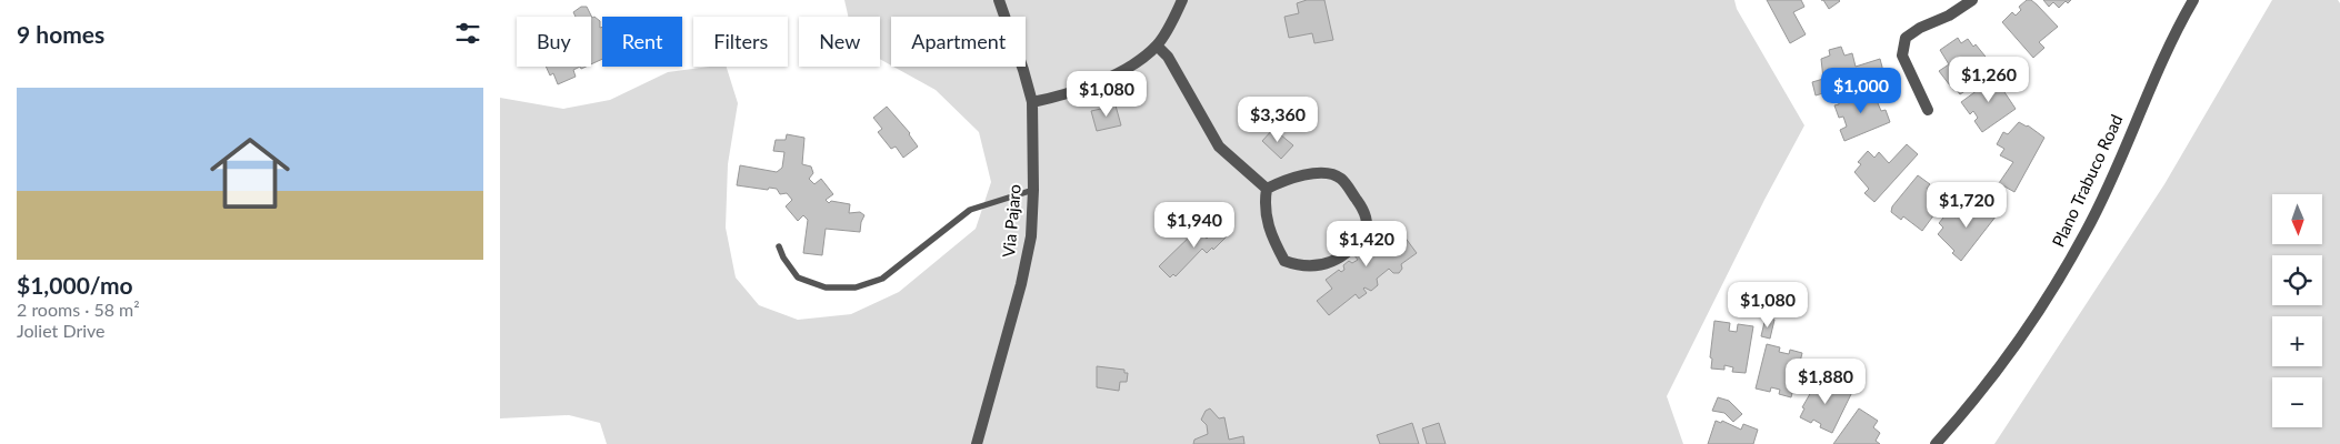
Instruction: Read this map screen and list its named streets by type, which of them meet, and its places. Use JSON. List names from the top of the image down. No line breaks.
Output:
{"streets":{"street":["Plano Trabuco Road","Via Pajaro"]},"north":"bottom","page":{"heading":"9 homes","chip":["Buy","Rent","Filters","New","Apartment"],"price":["$1,260","$1,000","$1,080","$3,360","$1,720","$1,940","$1,420","$1,080","$1,880"],"list":[{"name":"$1,000/mo","note":"2 rooms · 58 m² · Joliet Drive"}],"map_buttons":["+","−"]}}
